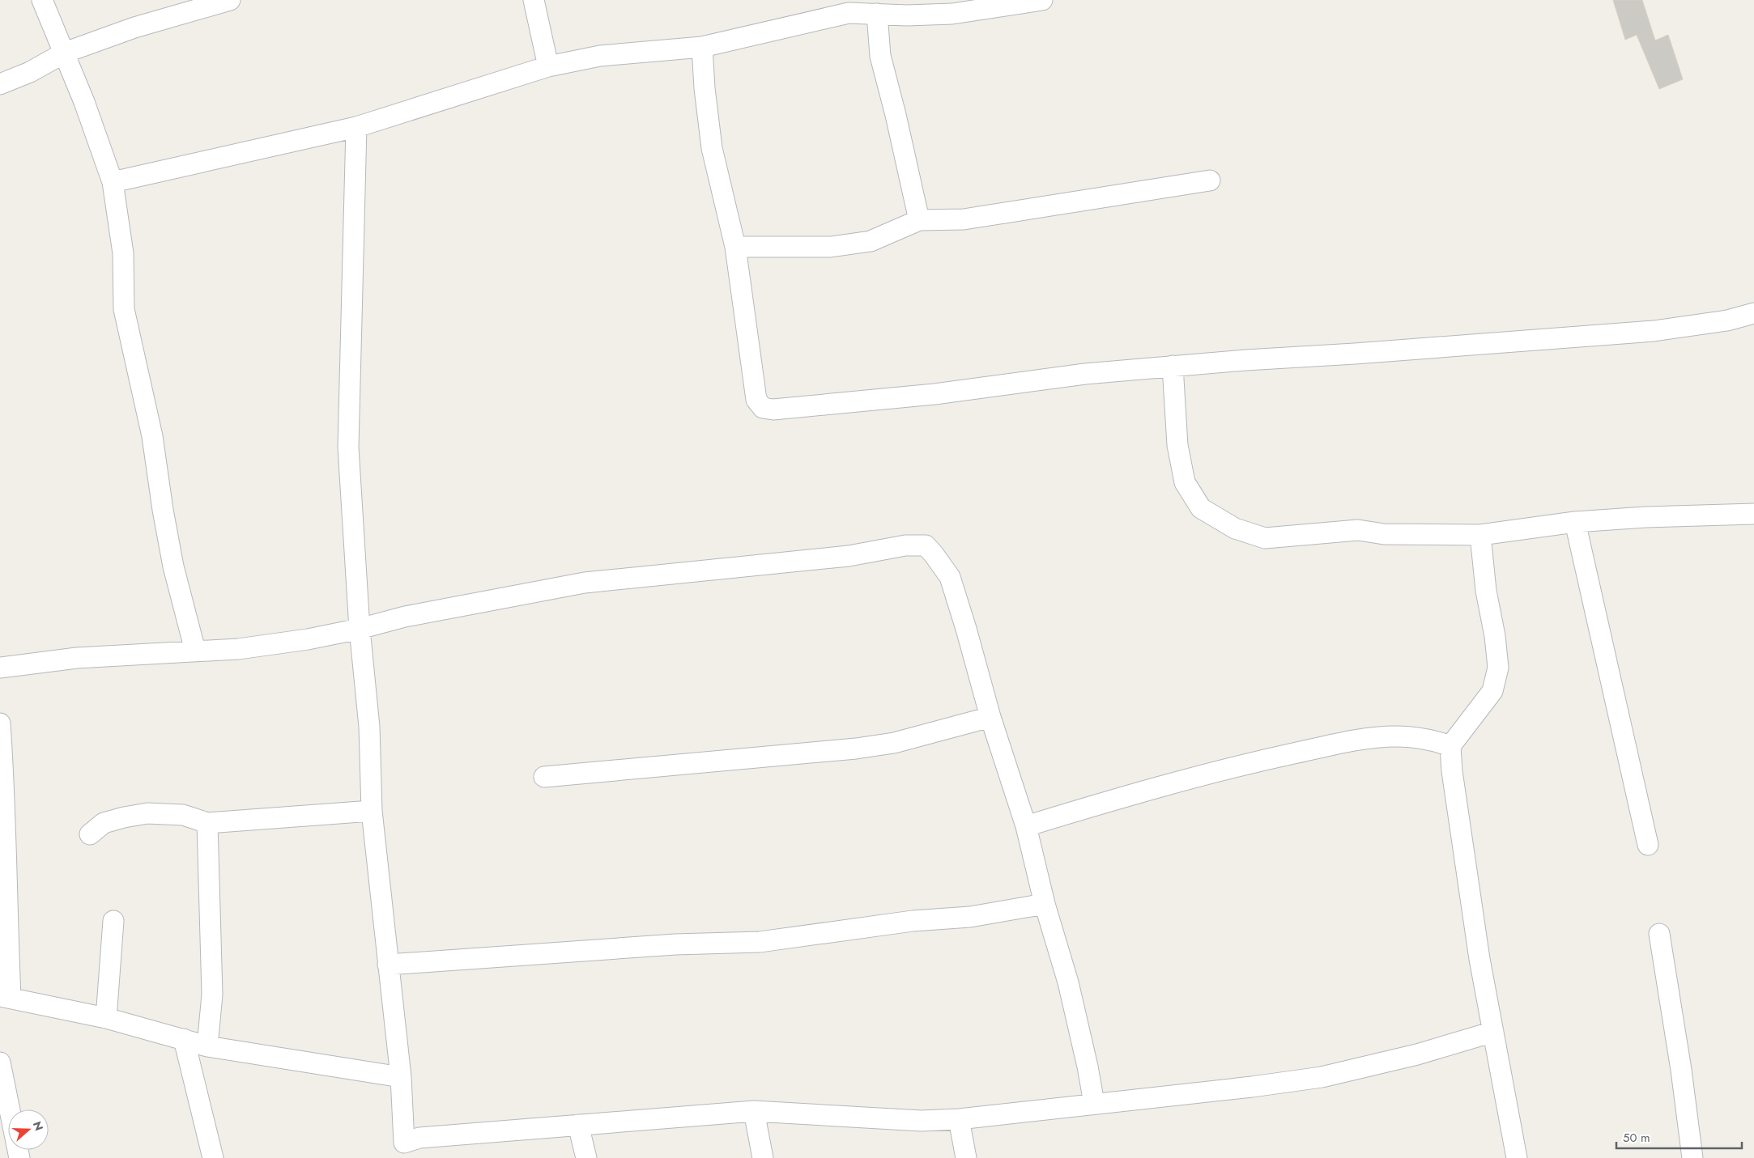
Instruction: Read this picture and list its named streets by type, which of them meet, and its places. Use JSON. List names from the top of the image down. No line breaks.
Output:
{"scale_bar":"50 m","north":"right"}
